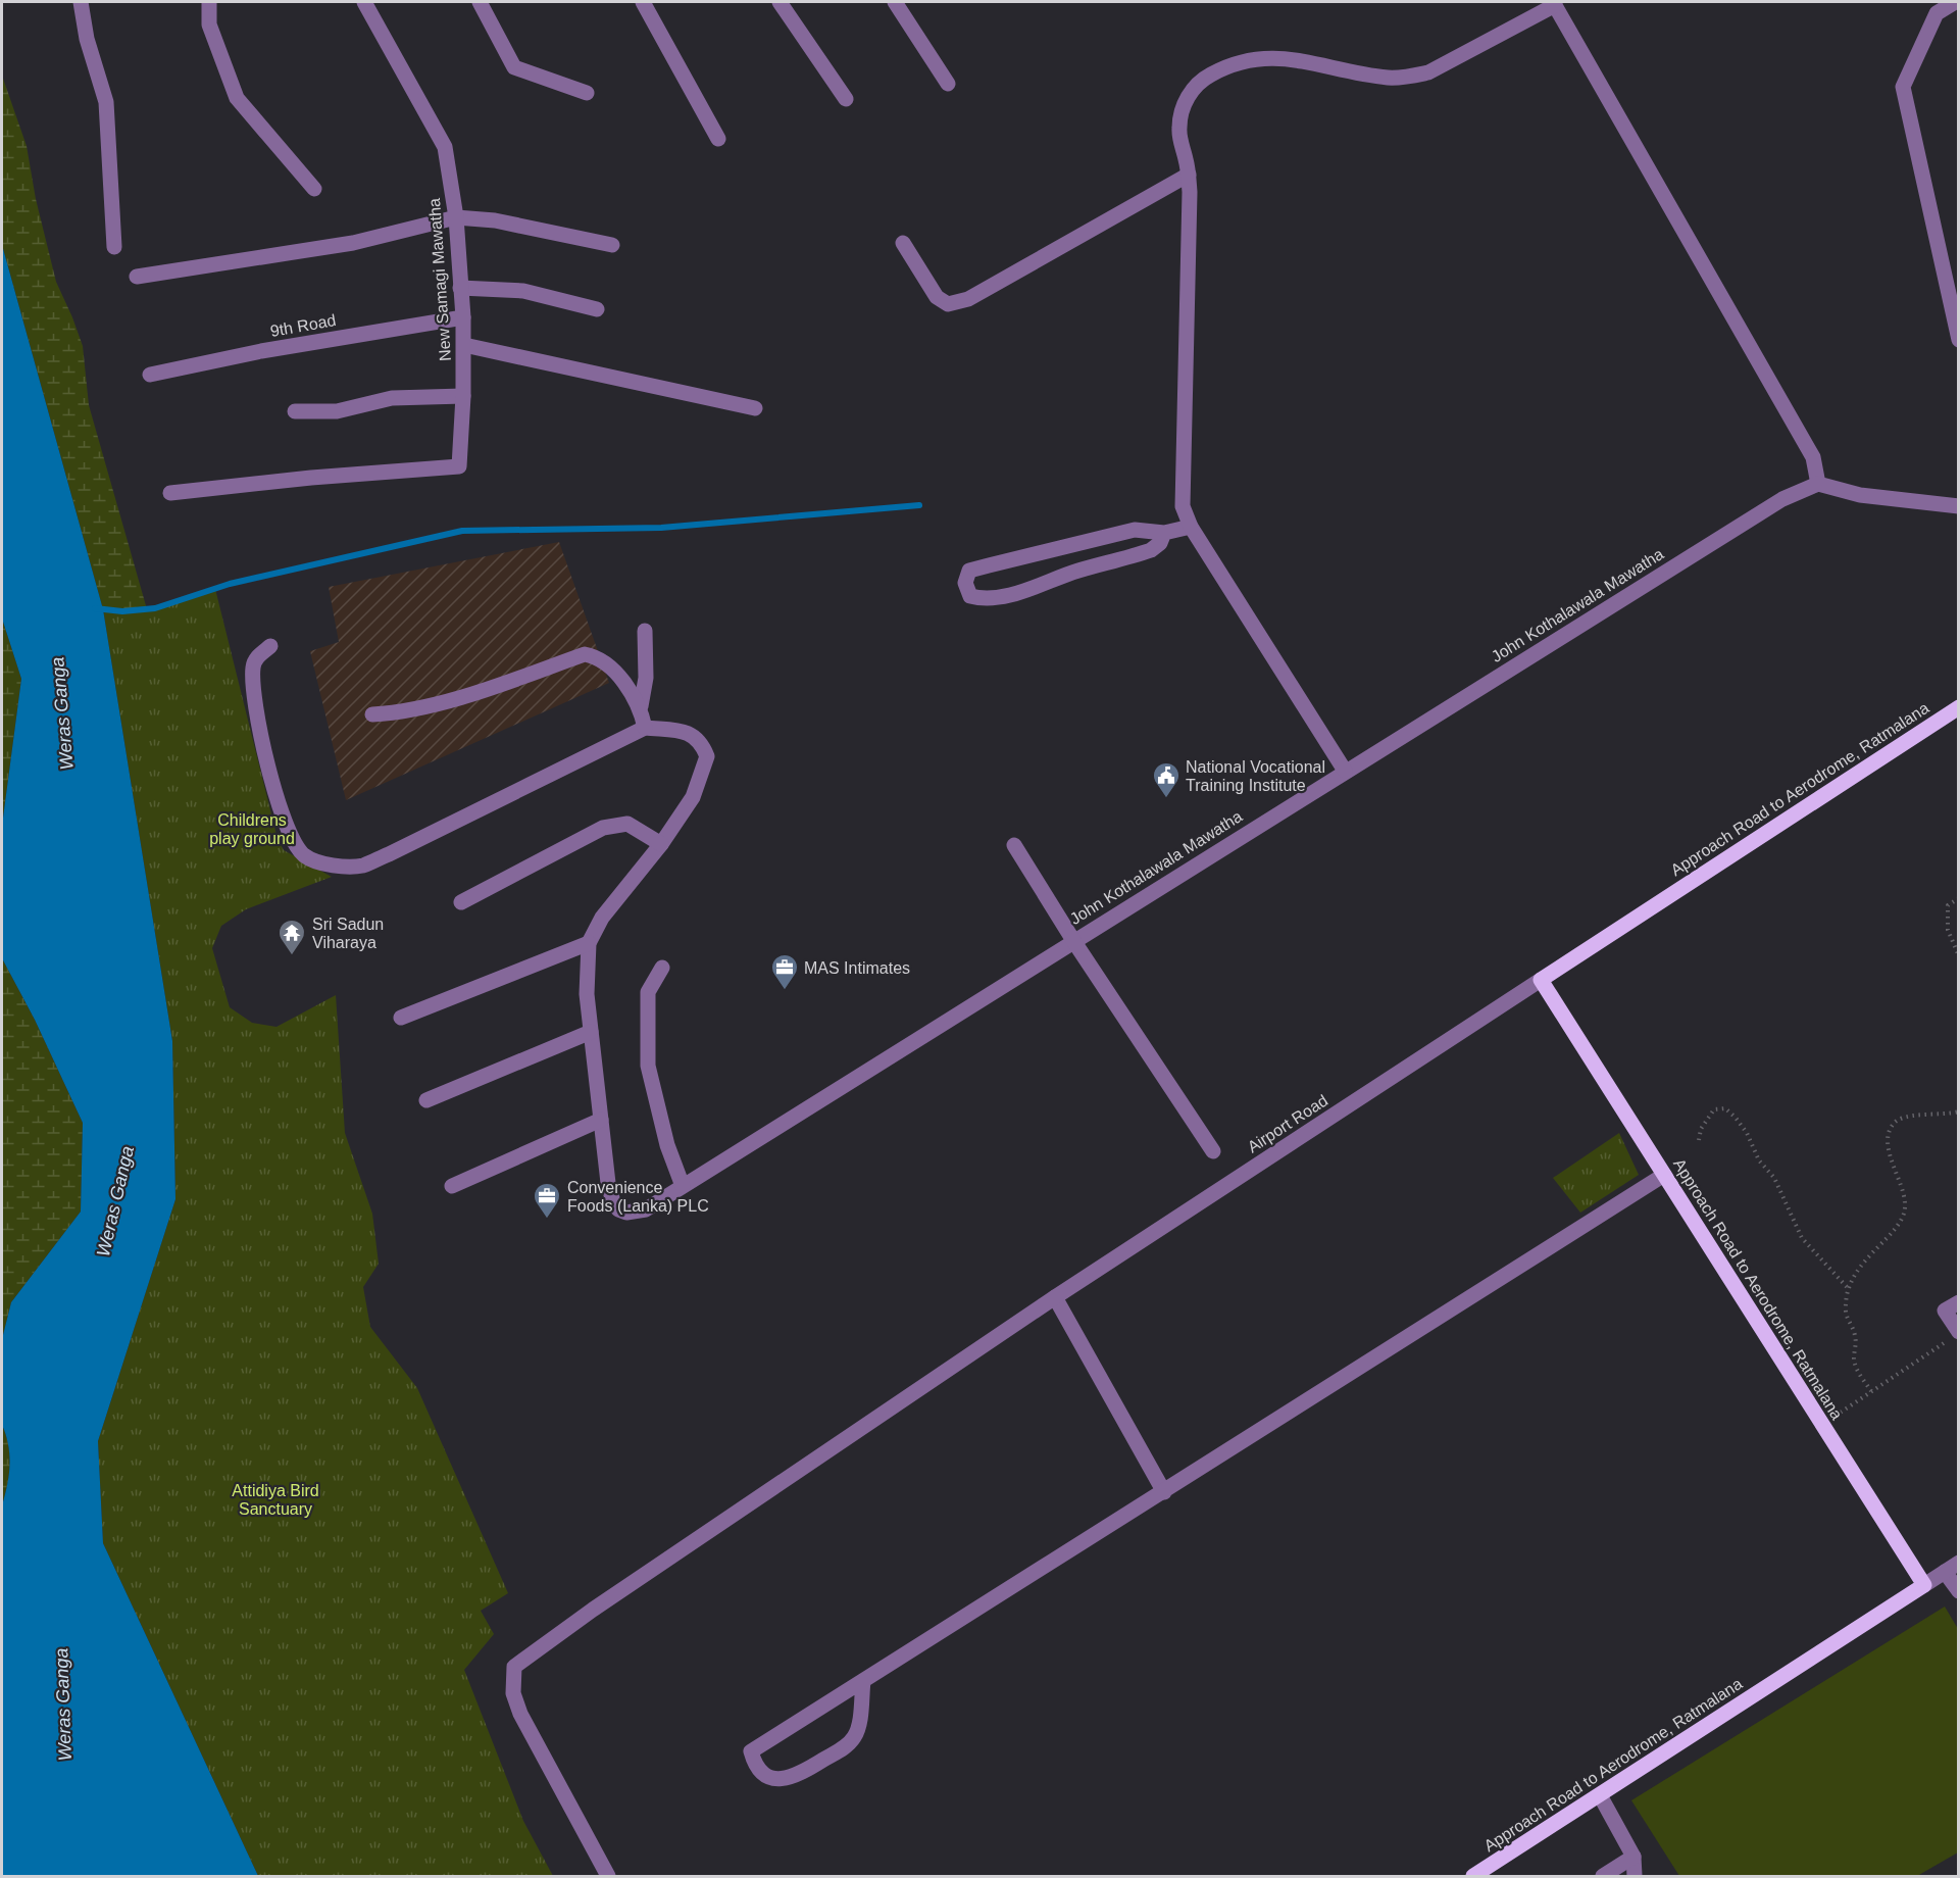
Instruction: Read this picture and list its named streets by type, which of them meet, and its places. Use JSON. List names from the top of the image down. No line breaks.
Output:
{"streets":{"main road":["Approach Road to Aerodrome, Ratmalana"],"street":["New Samagi Mawatha","9th Road","John Kothalawala Mawatha","Airport Road"]},"crossings":[["New Samagi Mawatha","9th Road"],["Approach Road to Aerodrome, Ratmalana","Airport Road"]],"water":["Weras Ganga"],"parks":["Childrens play ground","Attidiya Bird Sanctuary"],"places":{"public building":["National Vocational Training Institute"],"temple":["Sri Sadun Viharaya"],"office":["MAS Intimates","Convenience Foods (Lanka) PLC"]}}
